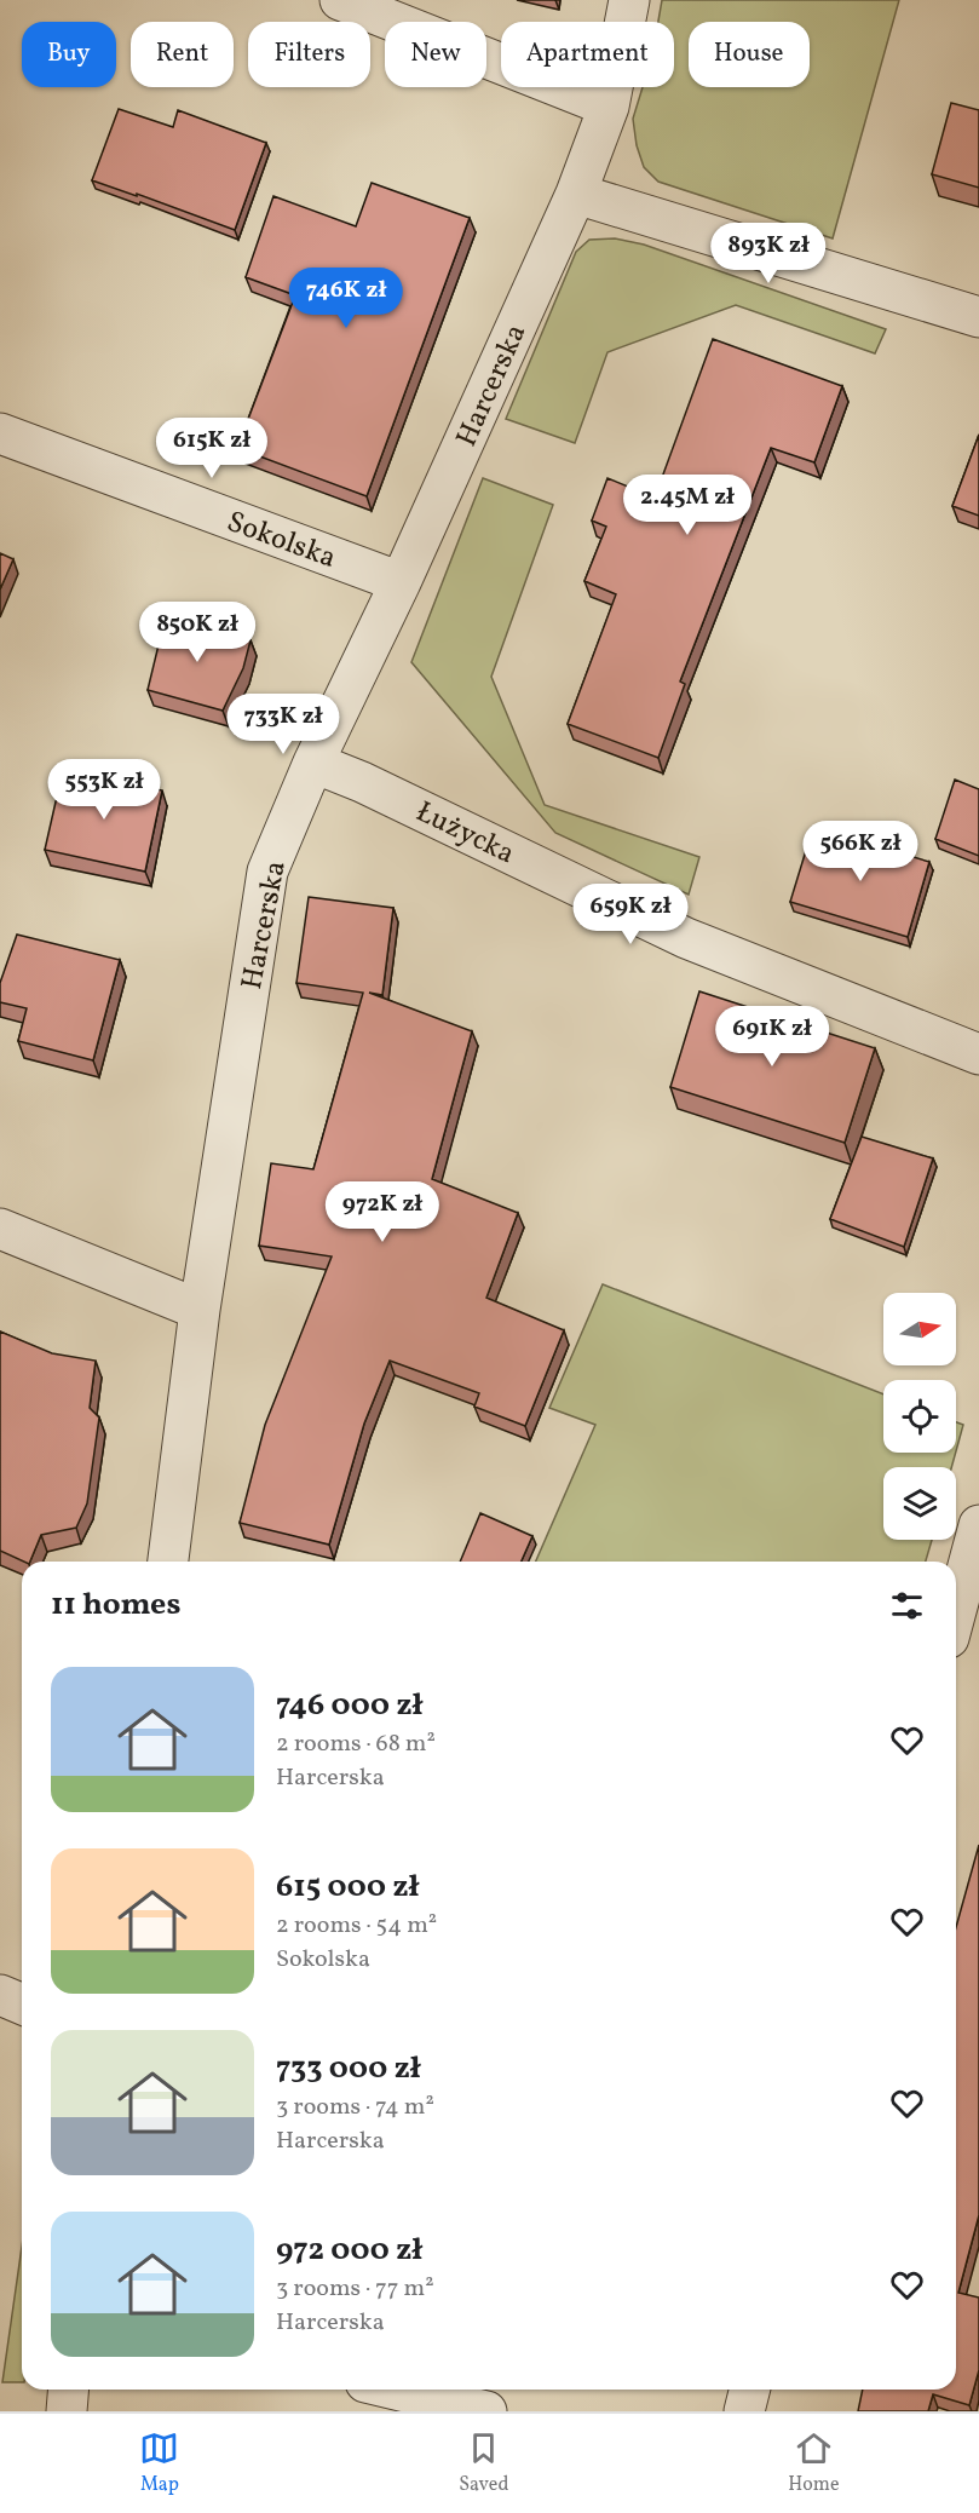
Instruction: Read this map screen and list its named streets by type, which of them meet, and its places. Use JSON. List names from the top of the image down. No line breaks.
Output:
{"streets":{"street":["Harcerska","Sokolska","Łużycka"]},"crossings":[["Harcerska","Sokolska"],["Harcerska","Łużycka"]],"north":"right","page":{"chip":["Buy","Rent","Filters","New","Apartment","House"],"price":["893K zł","746K zł","615K zł","2.45M zł","850K zł","733K zł","553K zł","566K zł","659K zł","691K zł","972K zł"],"heading":"11 homes","list":[{"name":"746 000 zł","note":"2 rooms · 68 m² · Harcerska"},{"name":"615 000 zł","note":"2 rooms · 54 m² · Sokolska"},{"name":"733 000 zł","note":"3 rooms · 74 m² · Harcerska"},{"name":"972 000 zł","note":"3 rooms · 77 m² · Harcerska"}],"tabs":["Map","Saved","Home"]}}
